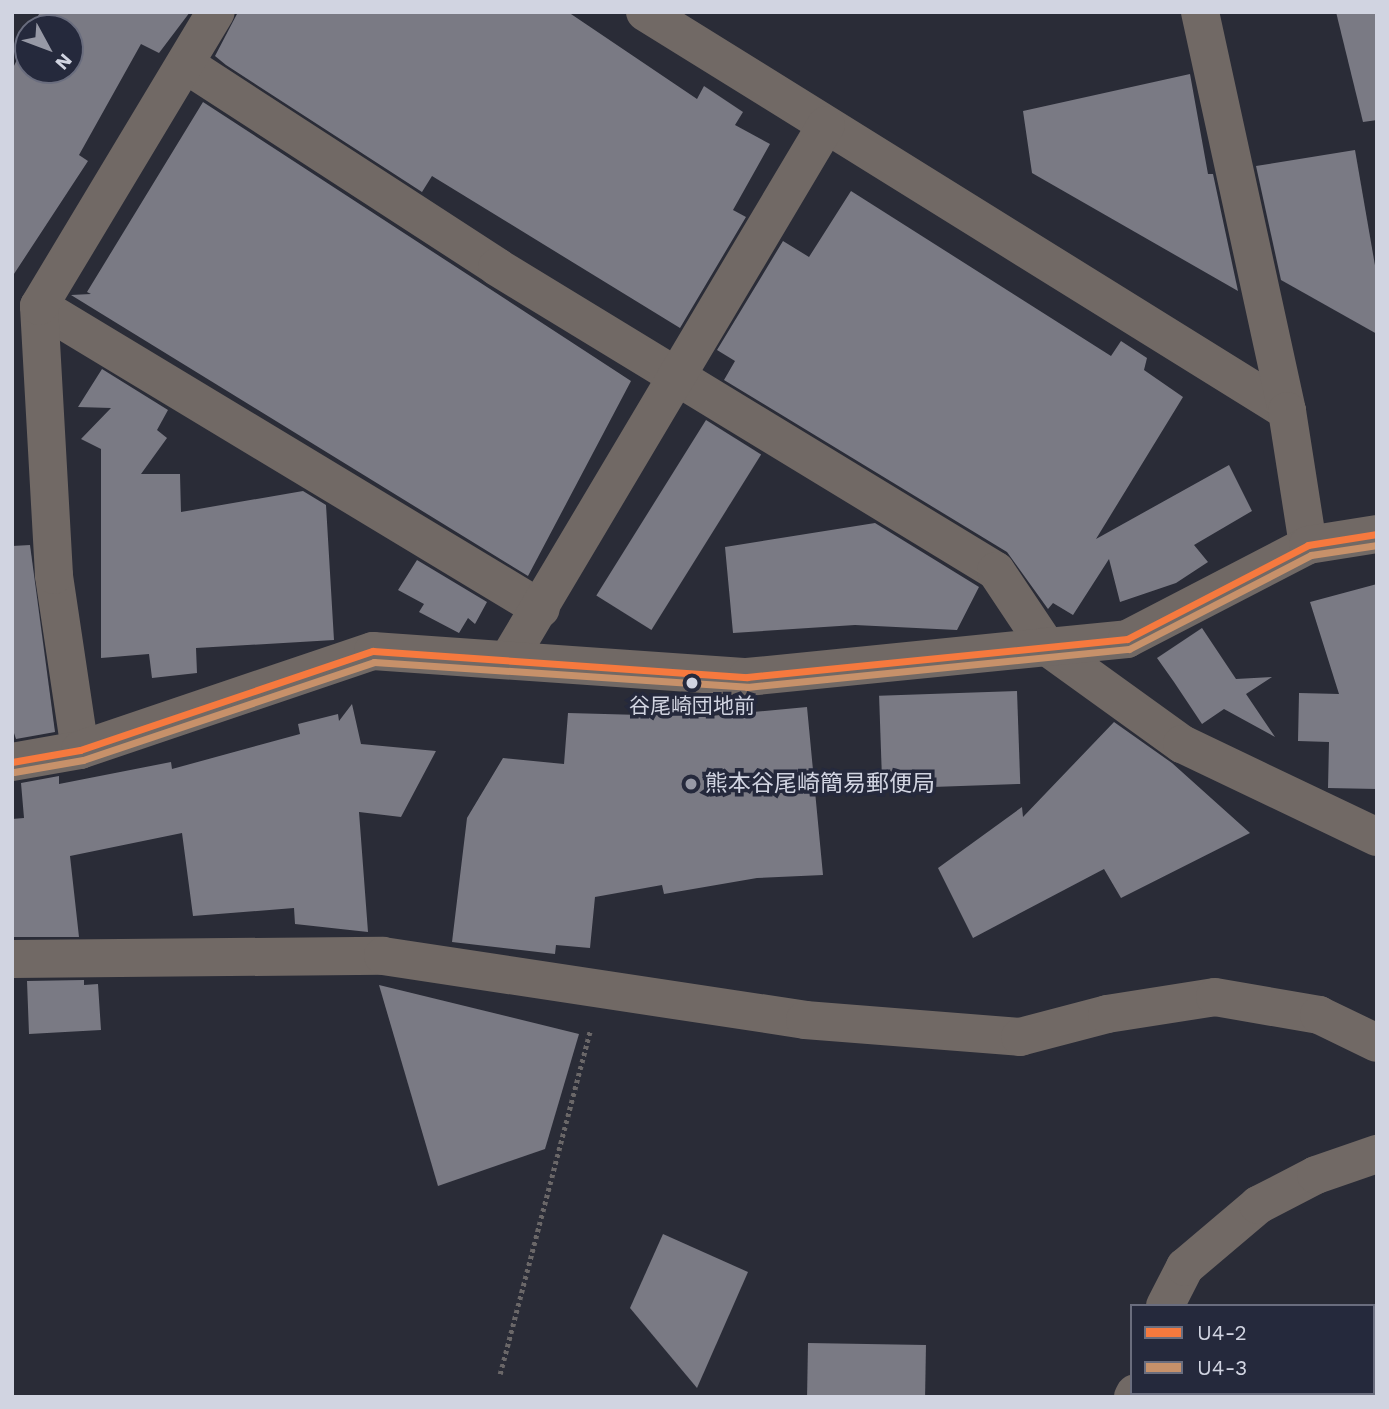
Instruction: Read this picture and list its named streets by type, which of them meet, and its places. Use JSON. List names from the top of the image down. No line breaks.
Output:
{"places":["谷尾崎団地前","熊本谷尾崎簡易郵便局"],"lines":["transit line U4-2","transit line U4-3"],"legend":["U4-2","U4-3"],"north":"bottom right"}
